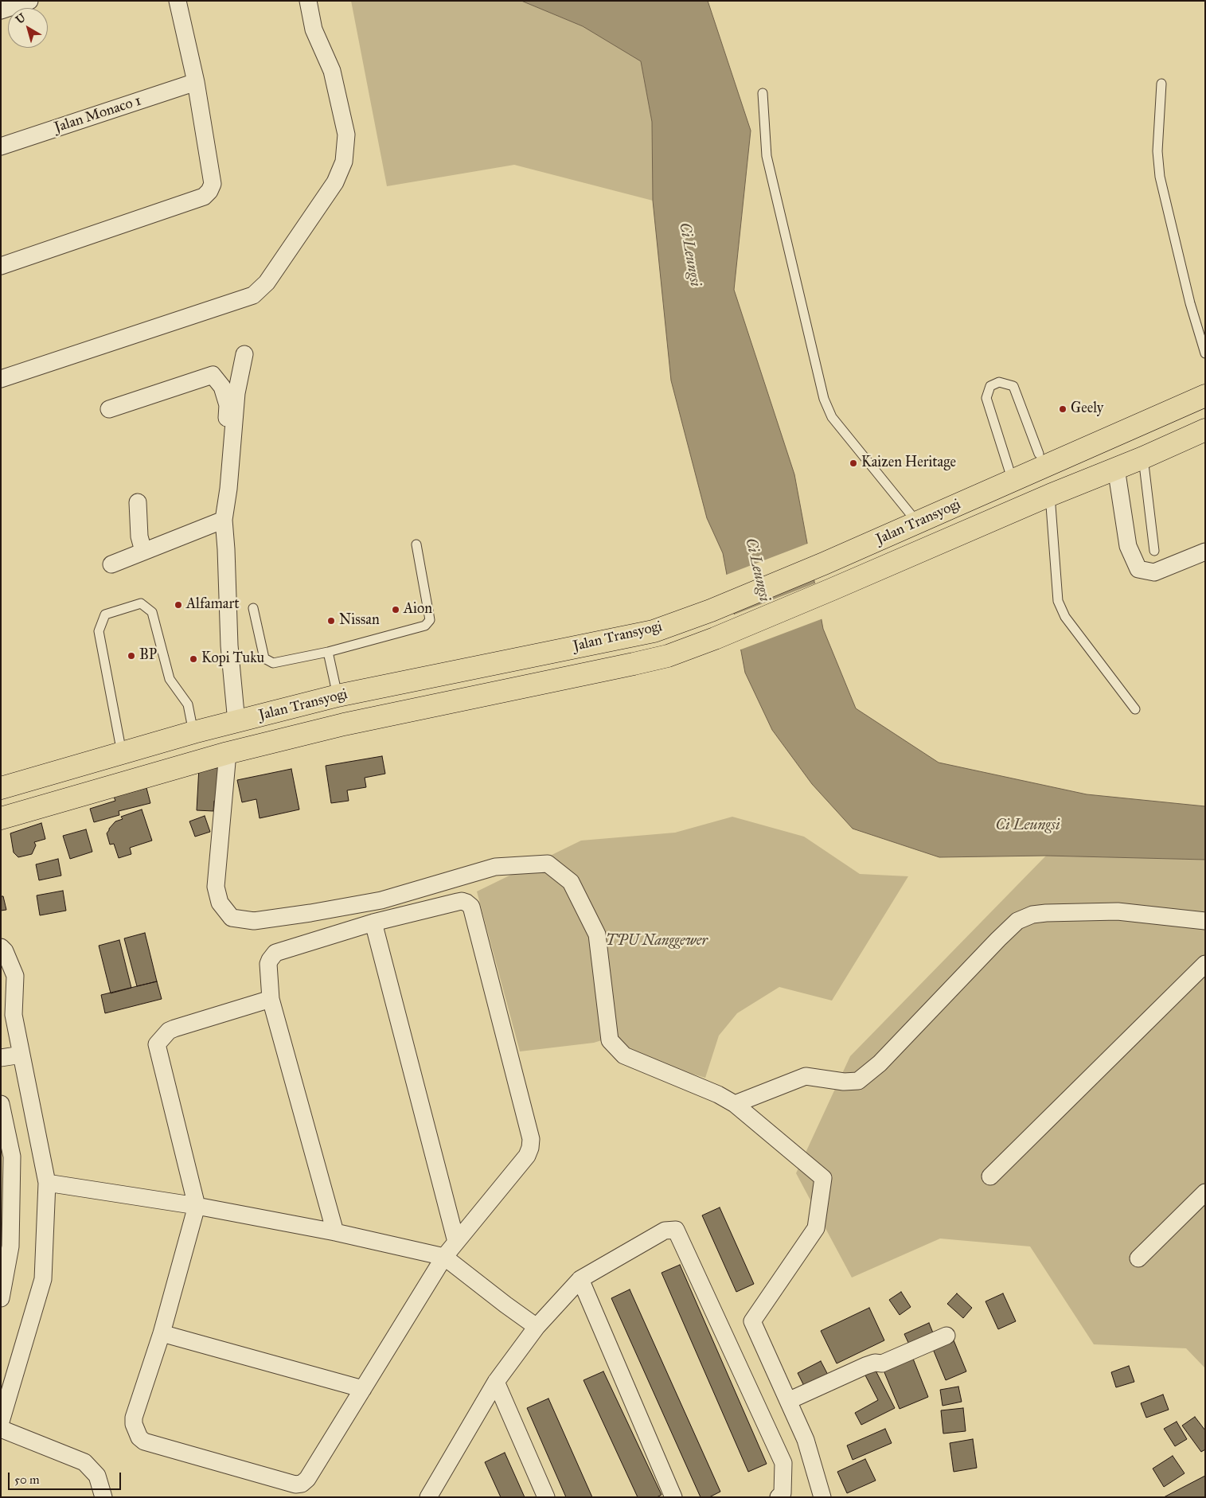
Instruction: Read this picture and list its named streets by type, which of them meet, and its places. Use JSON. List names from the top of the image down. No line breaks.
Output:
{"streets":{"highway":["Jalan Transyogi"],"street":["Jalan Monaco 1"]},"water":["Ci Leungsi"],"parks":["TPU Nanggewer"],"places":["Geely","Kaizen Heritage","Alfamart","Aion","Nissan","BP","Kopi Tuku"],"scale_bar":"50 m","north":"top left"}
